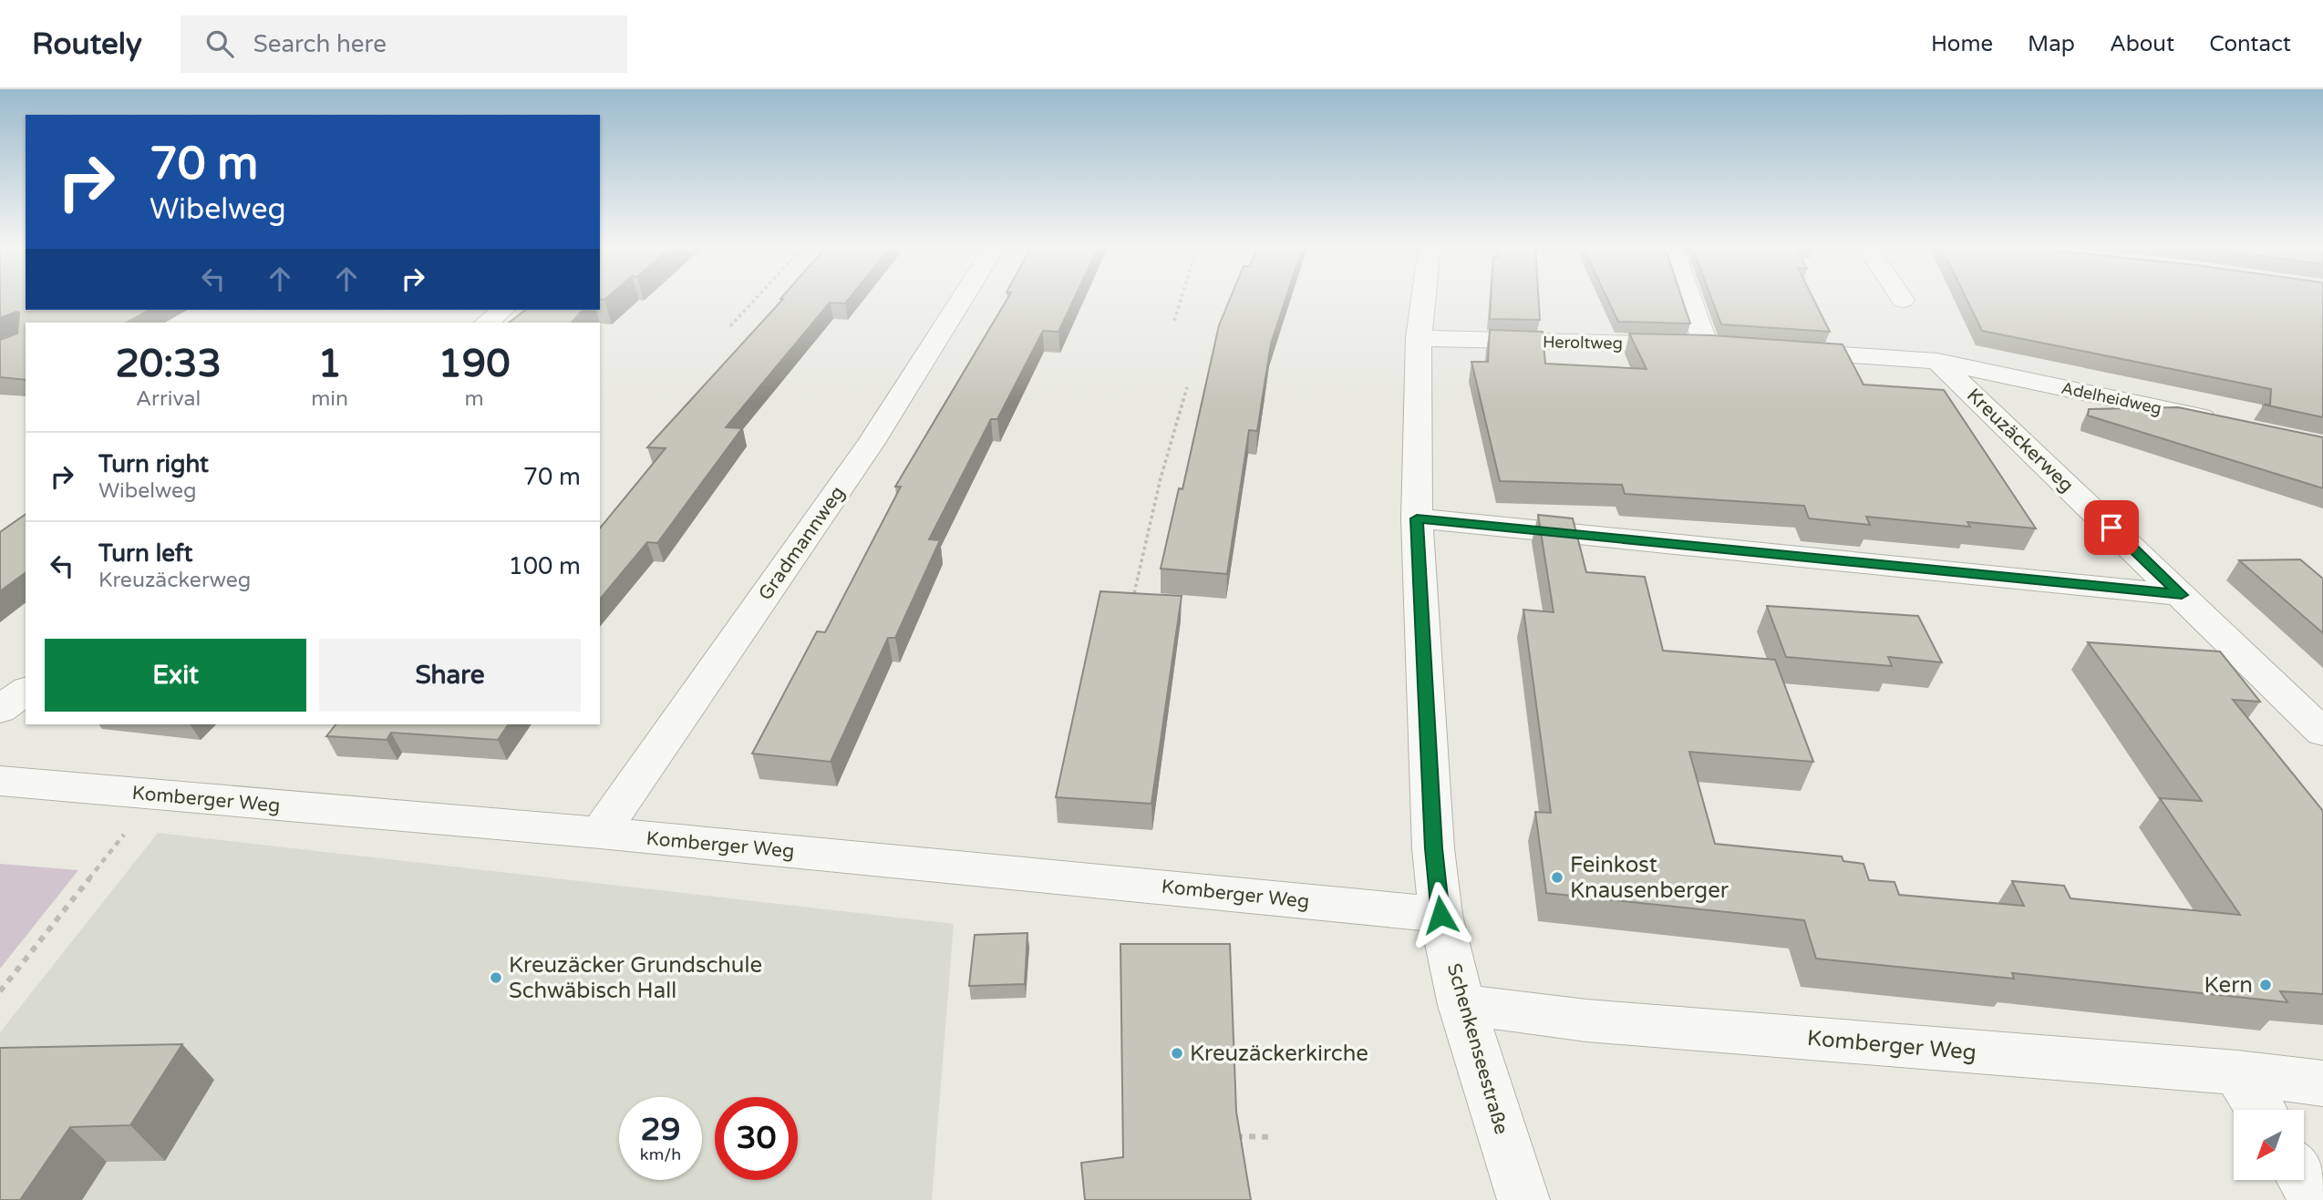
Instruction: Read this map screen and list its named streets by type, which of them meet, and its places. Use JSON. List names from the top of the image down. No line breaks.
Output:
{"streets":{"street":["Heroltweg","Adelheidweg","Kreuzäckerweg","Gradmannweg","Komberger Weg","Schenkenseestraße"]},"crossings":[["Heroltweg","Schenkenseestraße"],["Adelheidweg","Kreuzäckerweg"],["Gradmannweg","Komberger Weg"],["Komberger Weg","Schenkenseestraße"]],"places":["Feinkost Knausenberger","Kreuzäcker Grundschule Schwäbisch Hall","Kern","Kreuzäckerkirche"],"north":"bottom left","page":{"header":"Routely","search":"Search here","nav":["Home","Map","About","Contact"],"turn":["70 m","Wibelweg"],"eta":["20:33","Arrival","1","min","190","m"],"list":[{"name":"Turn right","note":"Wibelweg","value":"70 m"},{"name":"Turn left","note":"Kreuzäckerweg","value":"100 m"}],"buttons":["Exit","Share"],"speed":"29 km/h","limit":"30"}}
